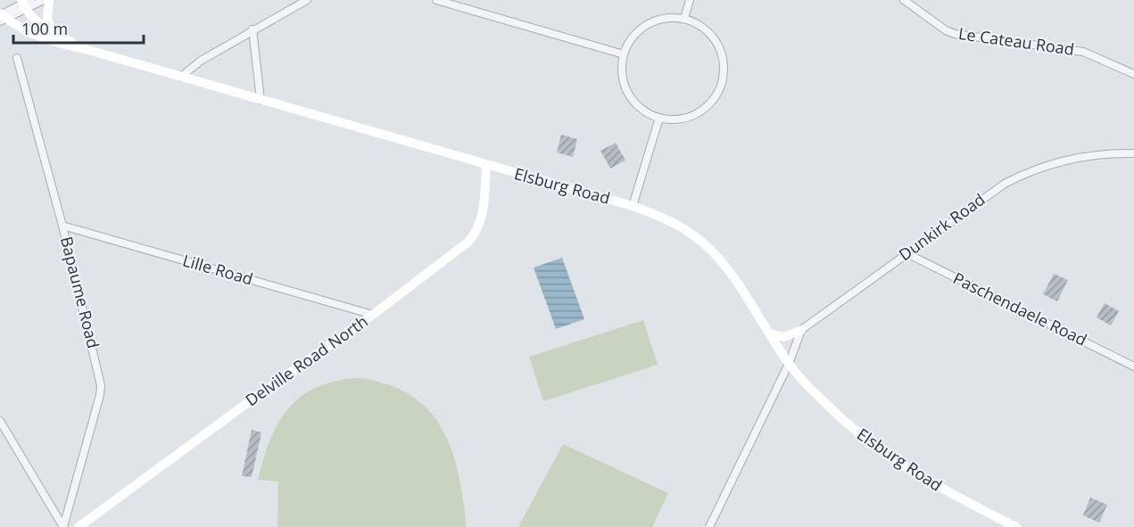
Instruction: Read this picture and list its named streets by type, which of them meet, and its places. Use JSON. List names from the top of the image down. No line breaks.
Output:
{"streets":{"main road":["Elsburg Road","Delville Road North"],"street":["Le Cateau Road","Dunkirk Road","Lille Road","Bapaume Road","Paschendaele Road"]},"crossings":[["Elsburg Road","Delville Road North"],["Dunkirk Road","Paschendaele Road"],["Lille Road","Bapaume Road"],["Lille Road","Delville Road North"]],"scale_bar":"100 m"}
